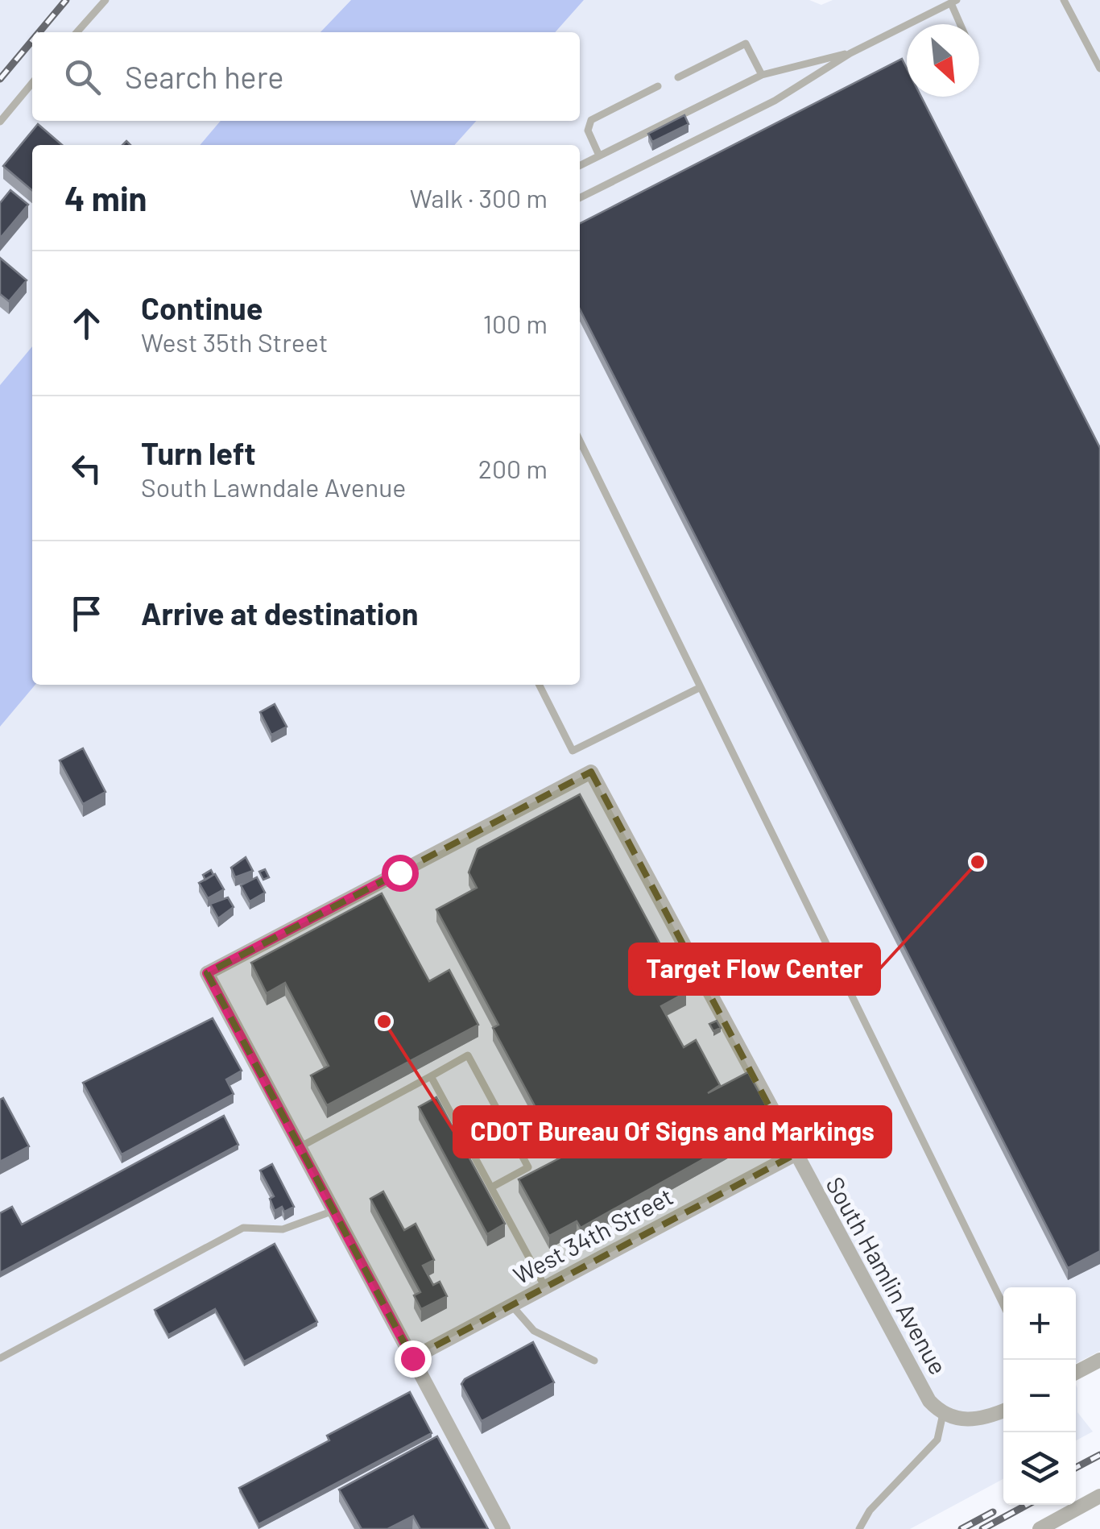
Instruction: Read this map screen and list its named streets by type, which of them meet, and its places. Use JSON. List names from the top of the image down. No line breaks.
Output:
{"streets":{"street":["West 34th Street","South Hamlin Avenue"]},"crossings":[["West 34th Street","South Hamlin Avenue"]],"places":["Target Flow Center","CDOT Bureau Of Signs and Markings"],"north":"bottom right","page":{"search":"Search here","heading":["4 min","Walk · 300 m"],"list":[["Continue","West 35th Street","100 m"],["Turn left","South Lawndale Avenue","200 m"],"Arrive at destination"],"map_buttons":["+","−"]}}
